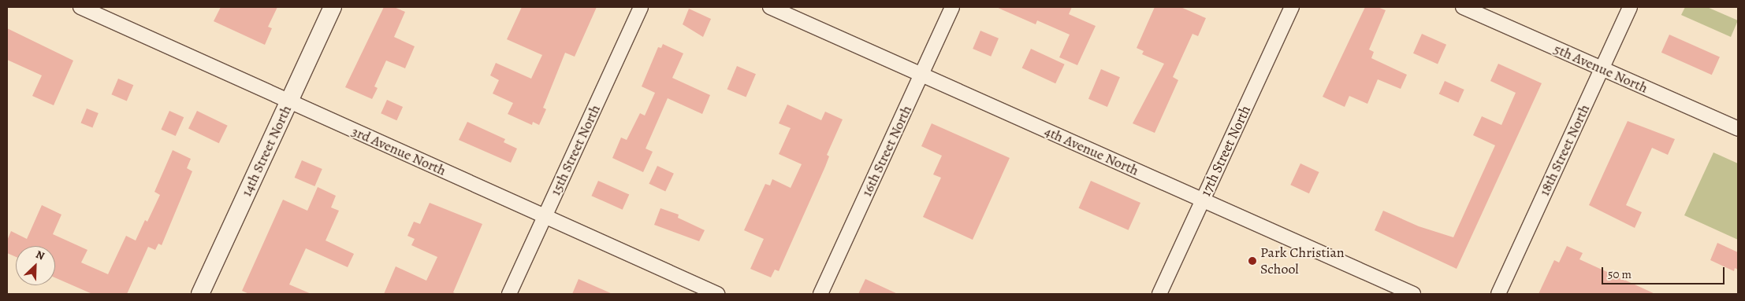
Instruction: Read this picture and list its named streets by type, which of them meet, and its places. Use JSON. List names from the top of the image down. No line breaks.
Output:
{"streets":{"street":["5th Avenue North","15th Street North","18th Street North","14th Street North","3rd Avenue North","16th Street North","4th Avenue North","17th Street North"]},"crossings":[["5th Avenue North","18th Street North"],["15th Street North","3rd Avenue North"],["14th Street North","3rd Avenue North"],["16th Street North","4th Avenue North"],["4th Avenue North","17th Street North"]],"places":["Park Christian School"],"scale_bar":"50 m","north":"top right"}
